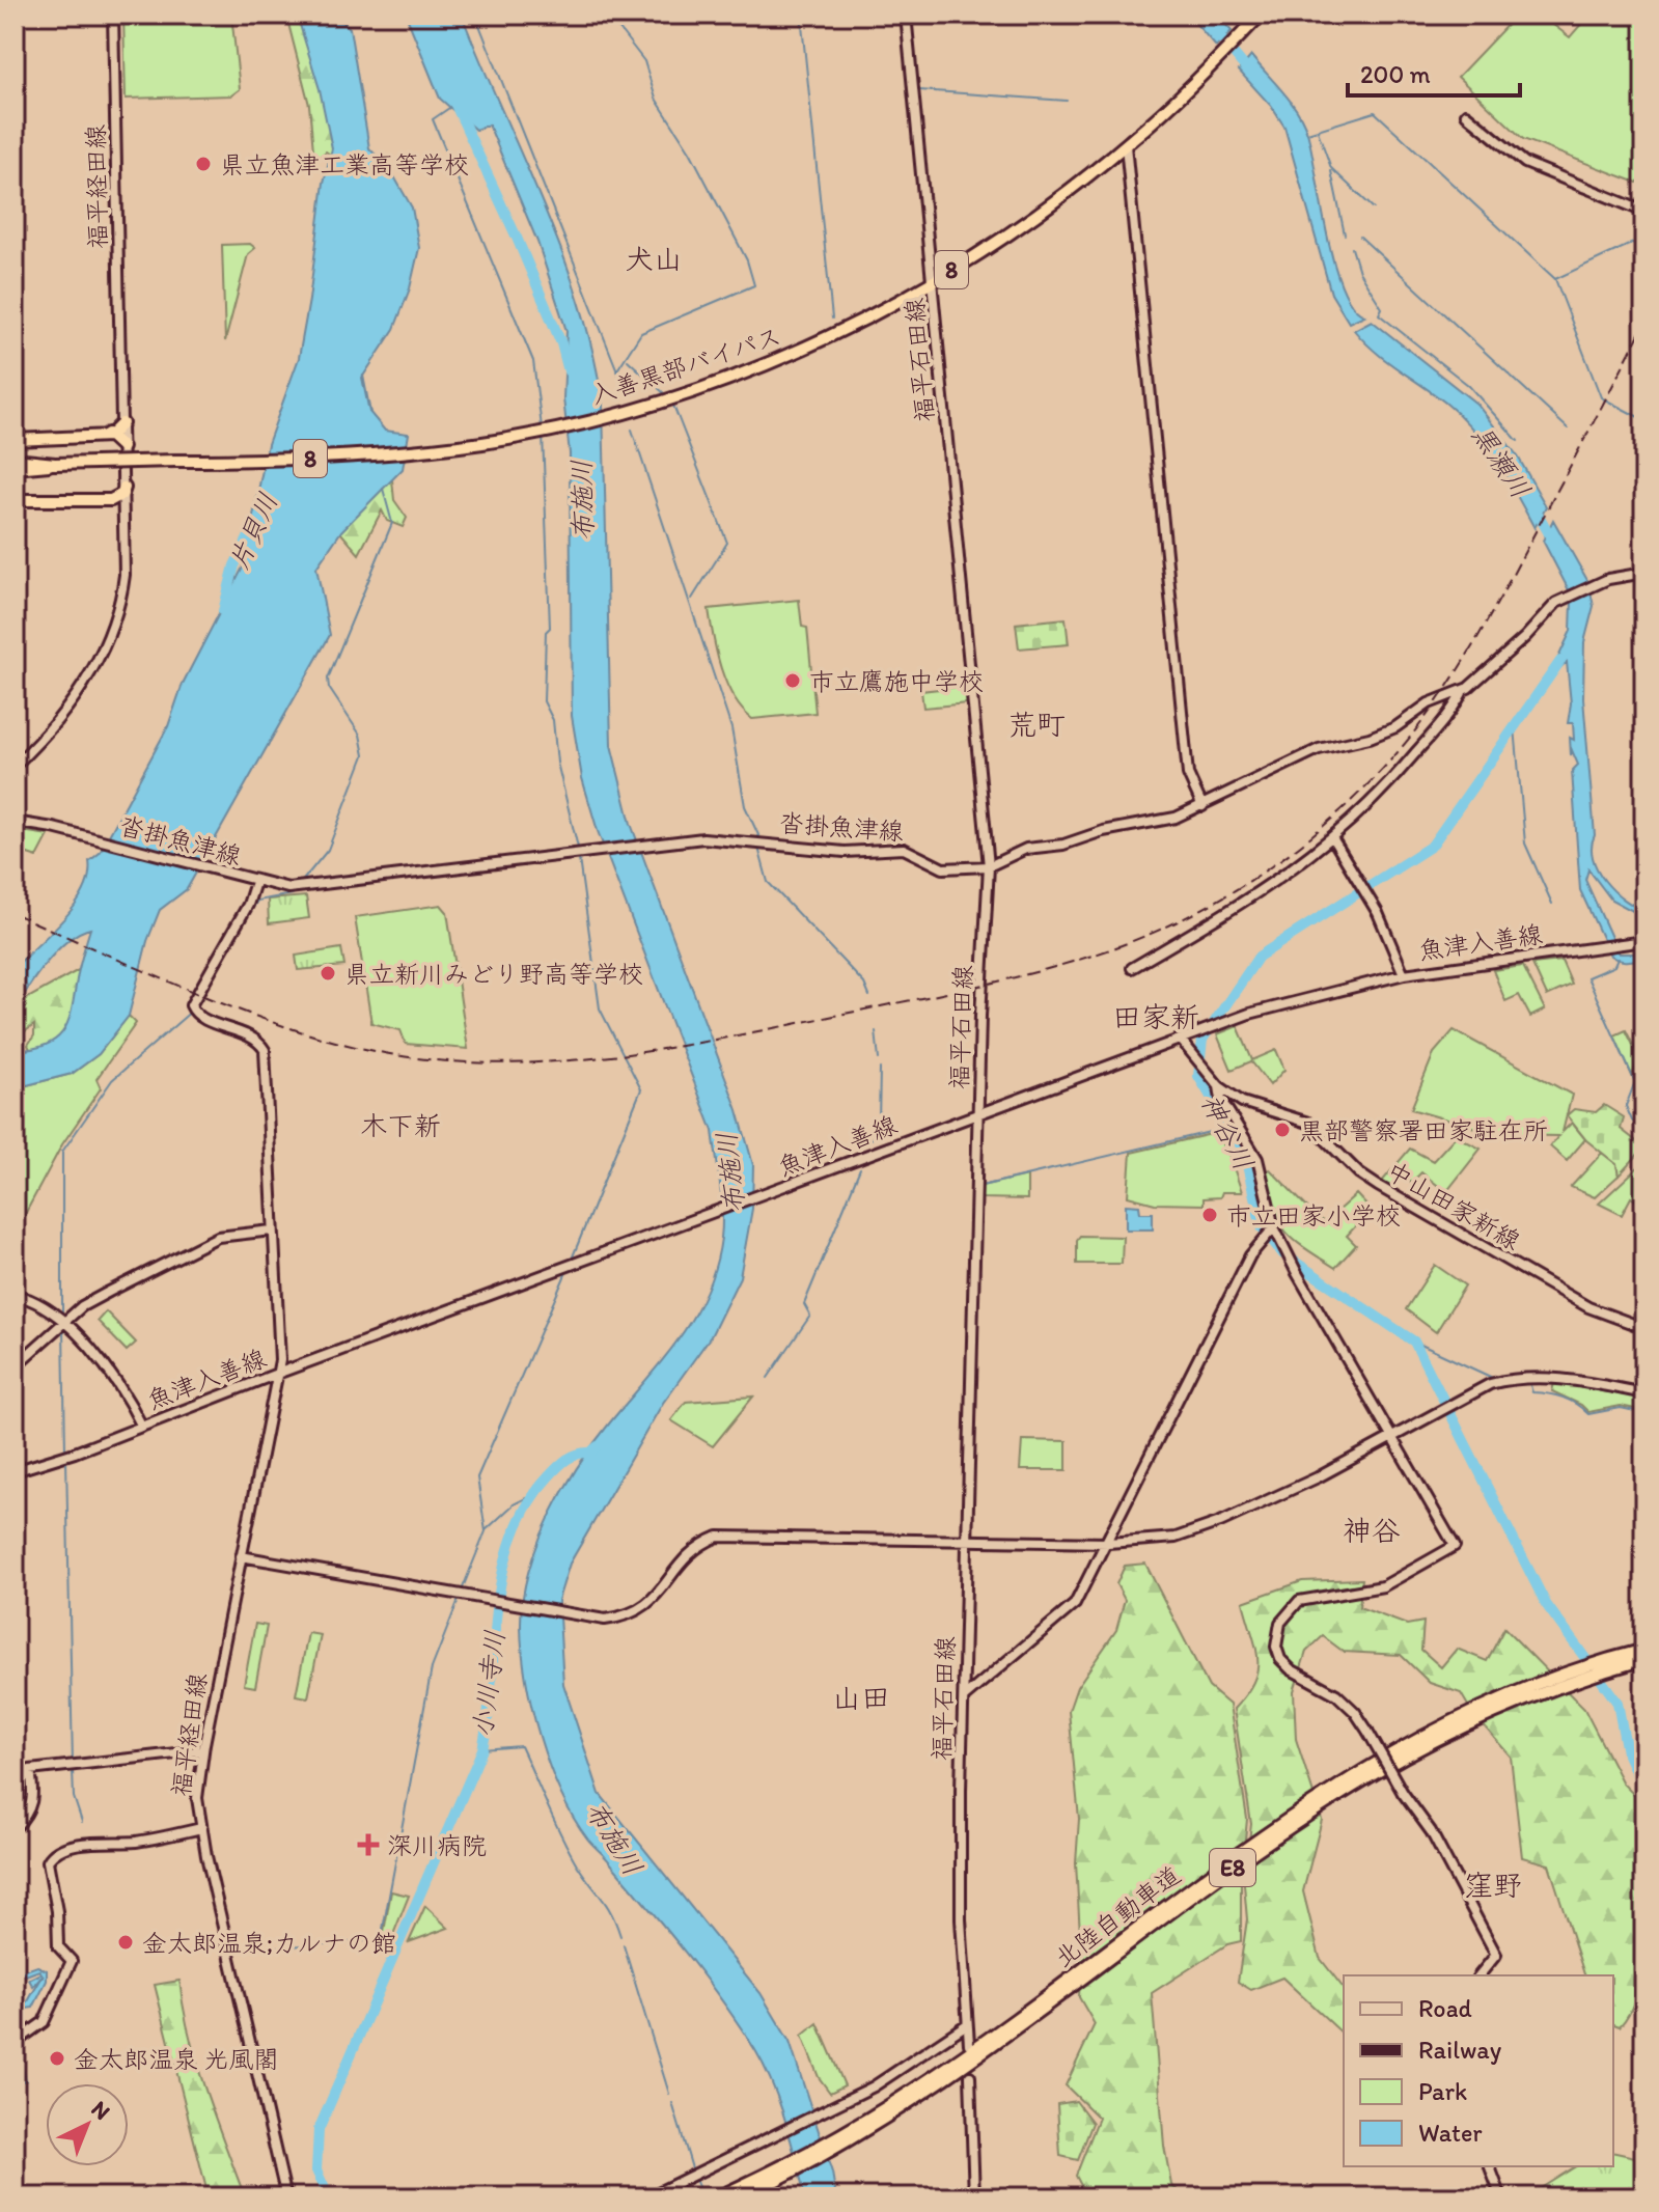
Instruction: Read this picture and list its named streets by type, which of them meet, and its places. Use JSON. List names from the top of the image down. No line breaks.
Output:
{"streets":{"highway":["8","入善黒部バイパス","E8","北陸自動車道"],"main road":["福平経田線","福平石田線","沓掛魚津線","魚津入善線","中山田家新線"]},"crossings":[["福平経田線","沓掛魚津線"],["福平経田線","魚津入善線"],["福平石田線","入善黒部バイパス"],["福平石田線","沓掛魚津線"],["福平石田線","魚津入善線"],["魚津入善線","中山田家新線"]],"districts":["犬山","荒町","田家新","木下新","神谷","山田","窪野"],"water":["黒瀬川","布施川","片貝川","神谷川","小川寺川"],"places":{"other":["県立魚津工業高等学校","市立鷹施中学校","県立新川みどり野高等学校","黒部警察署田家駐在所","市立田家小学校","金太郎温泉;カルナの館","金太郎温泉 光風閣"],"health":["深川病院"]},"legend":["Road","Railway","Park","Water"],"scale_bar":"200 m","north":"top right"}
